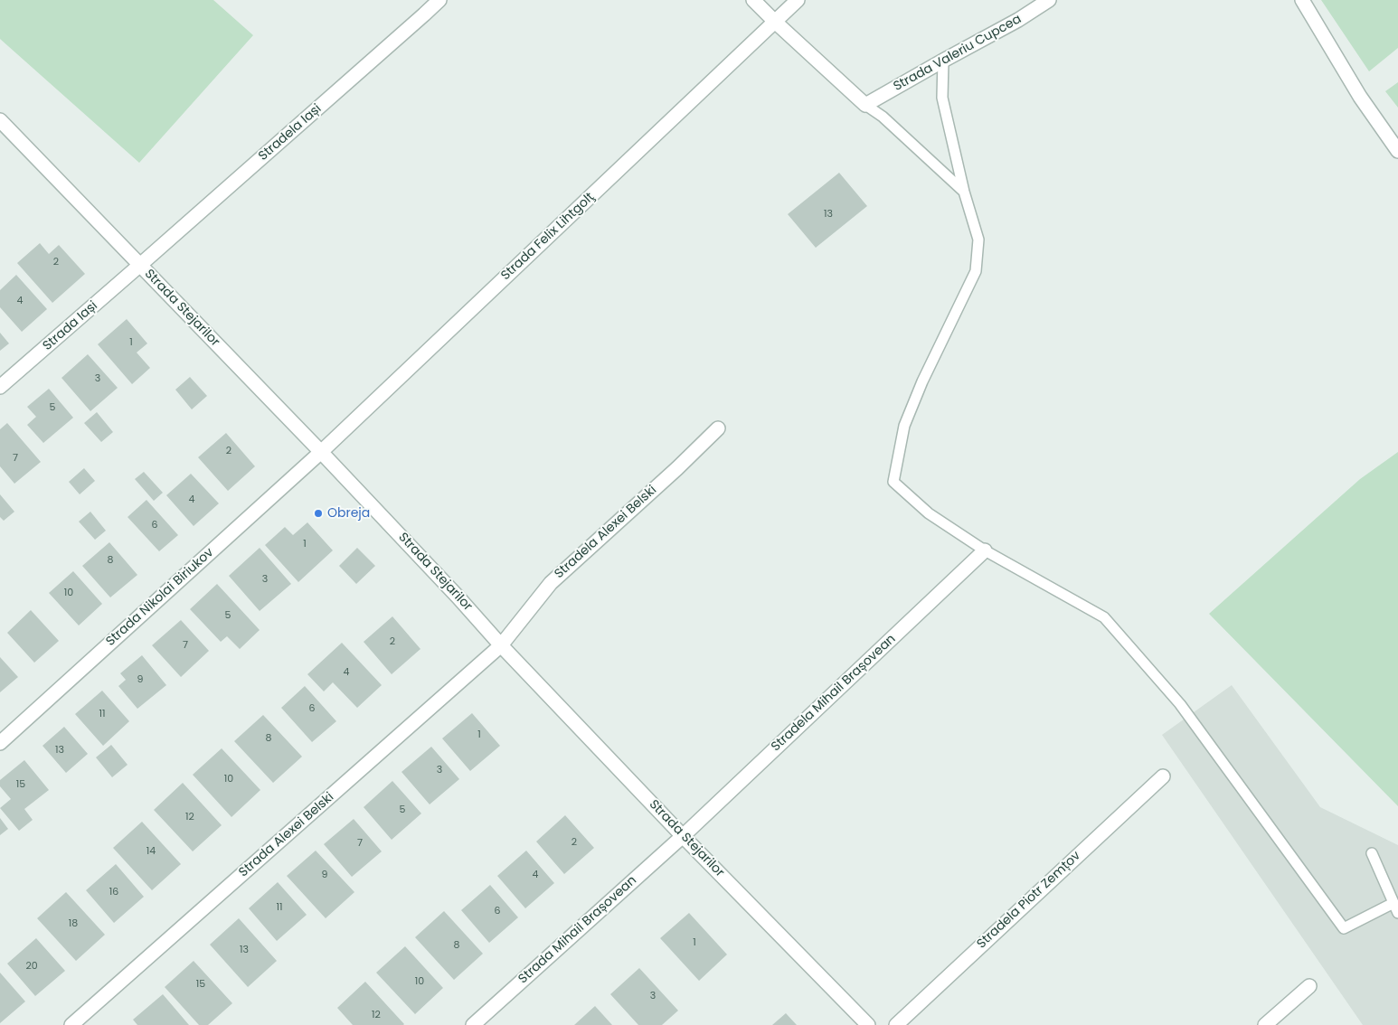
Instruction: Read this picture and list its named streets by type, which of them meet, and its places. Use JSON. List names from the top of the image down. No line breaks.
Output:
{"streets":{"street":["Strada Valeriu Cupcea","Stradela Iași","Strada Felix Lihtgolţ","Strada Stejarilor","Strada Iași","Stradela Alexei Belski","Strada Nikolai Biriukov","Stradela Mihail Brașovean","Strada Alexei Belski","Stradela Piotr Zemțov","Strada Mihail Brașovean"]},"crossings":[["Stradela Iași","Strada Stejarilor"],["Stradela Iași","Strada Iași"],["Strada Felix Lihtgolţ","Strada Stejarilor"],["Strada Felix Lihtgolţ","Strada Nikolai Biriukov"],["Strada Stejarilor","Strada Iași"],["Strada Stejarilor","Stradela Alexei Belski"],["Strada Stejarilor","Strada Nikolai Biriukov"],["Strada Stejarilor","Stradela Mihail Brașovean"],["Strada Stejarilor","Strada Alexei Belski"],["Strada Stejarilor","Strada Mihail Brașovean"],["Stradela Alexei Belski","Strada Alexei Belski"],["Stradela Mihail Brașovean","Strada Mihail Brașovean"]],"places":["Obreja"],"house_numbers":["13","2","4","1","3","5","2","7","4","6","1","8","3","10","5","2","7","4","9","6","11","1","8","13","3","10","15","5","12","2","7","14","9","4","16","11","6","18","1","8","13","20","10","15","3","12"]}
